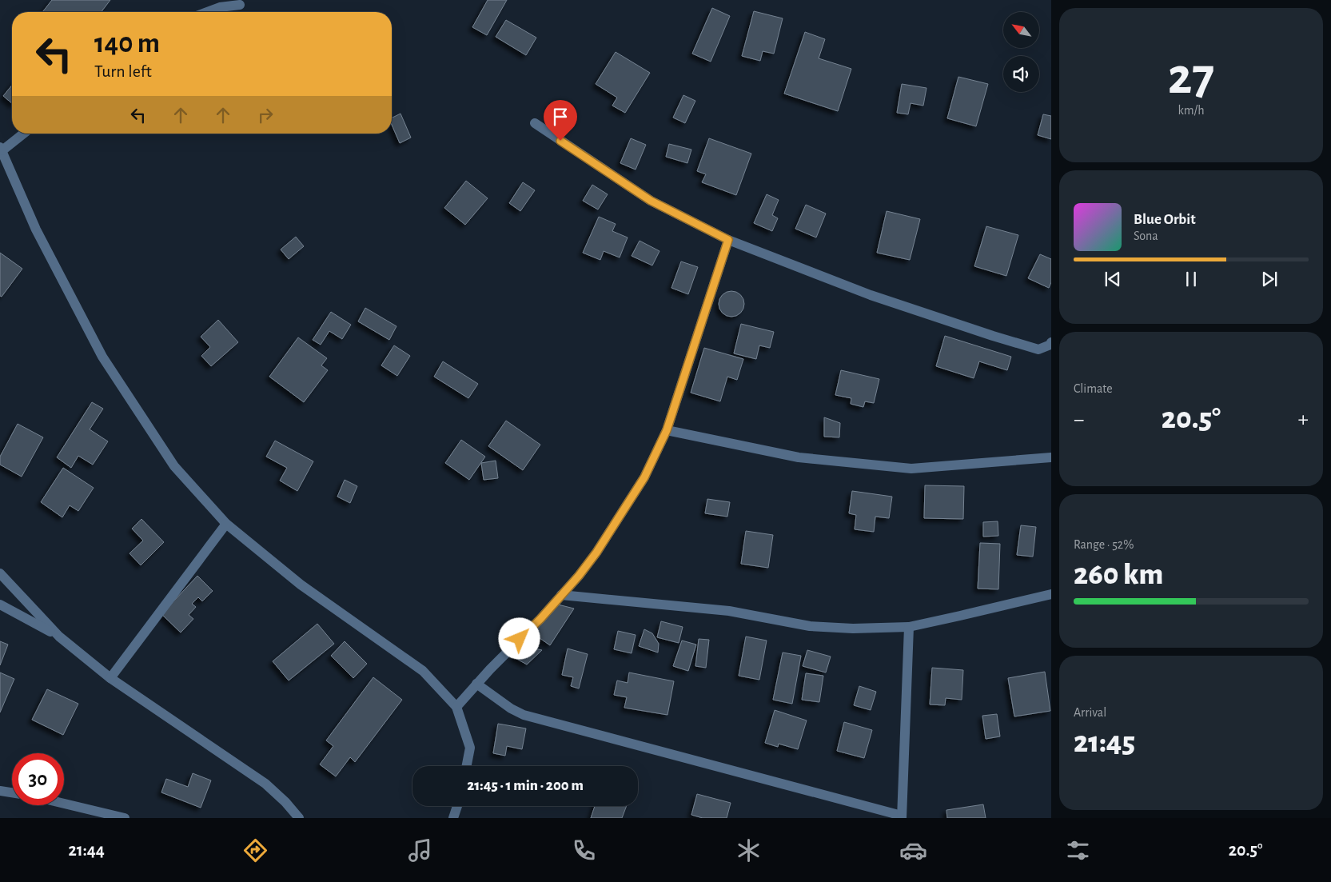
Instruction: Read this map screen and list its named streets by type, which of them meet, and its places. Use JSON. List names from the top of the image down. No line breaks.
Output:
{"north":"top left","page":{"tile":[["27","km/h"],"Climate",["Range · 52%","260 km"],["Arrival","21:45"]],"turn":["140 m","Turn left"],"song":["Blue Orbit","Sona"],"heat":["−","20.5°","+"],"limit":"30","trip":"21:45 · 1 min · 200 m","tabs":["21:44","20.5°"]}}
